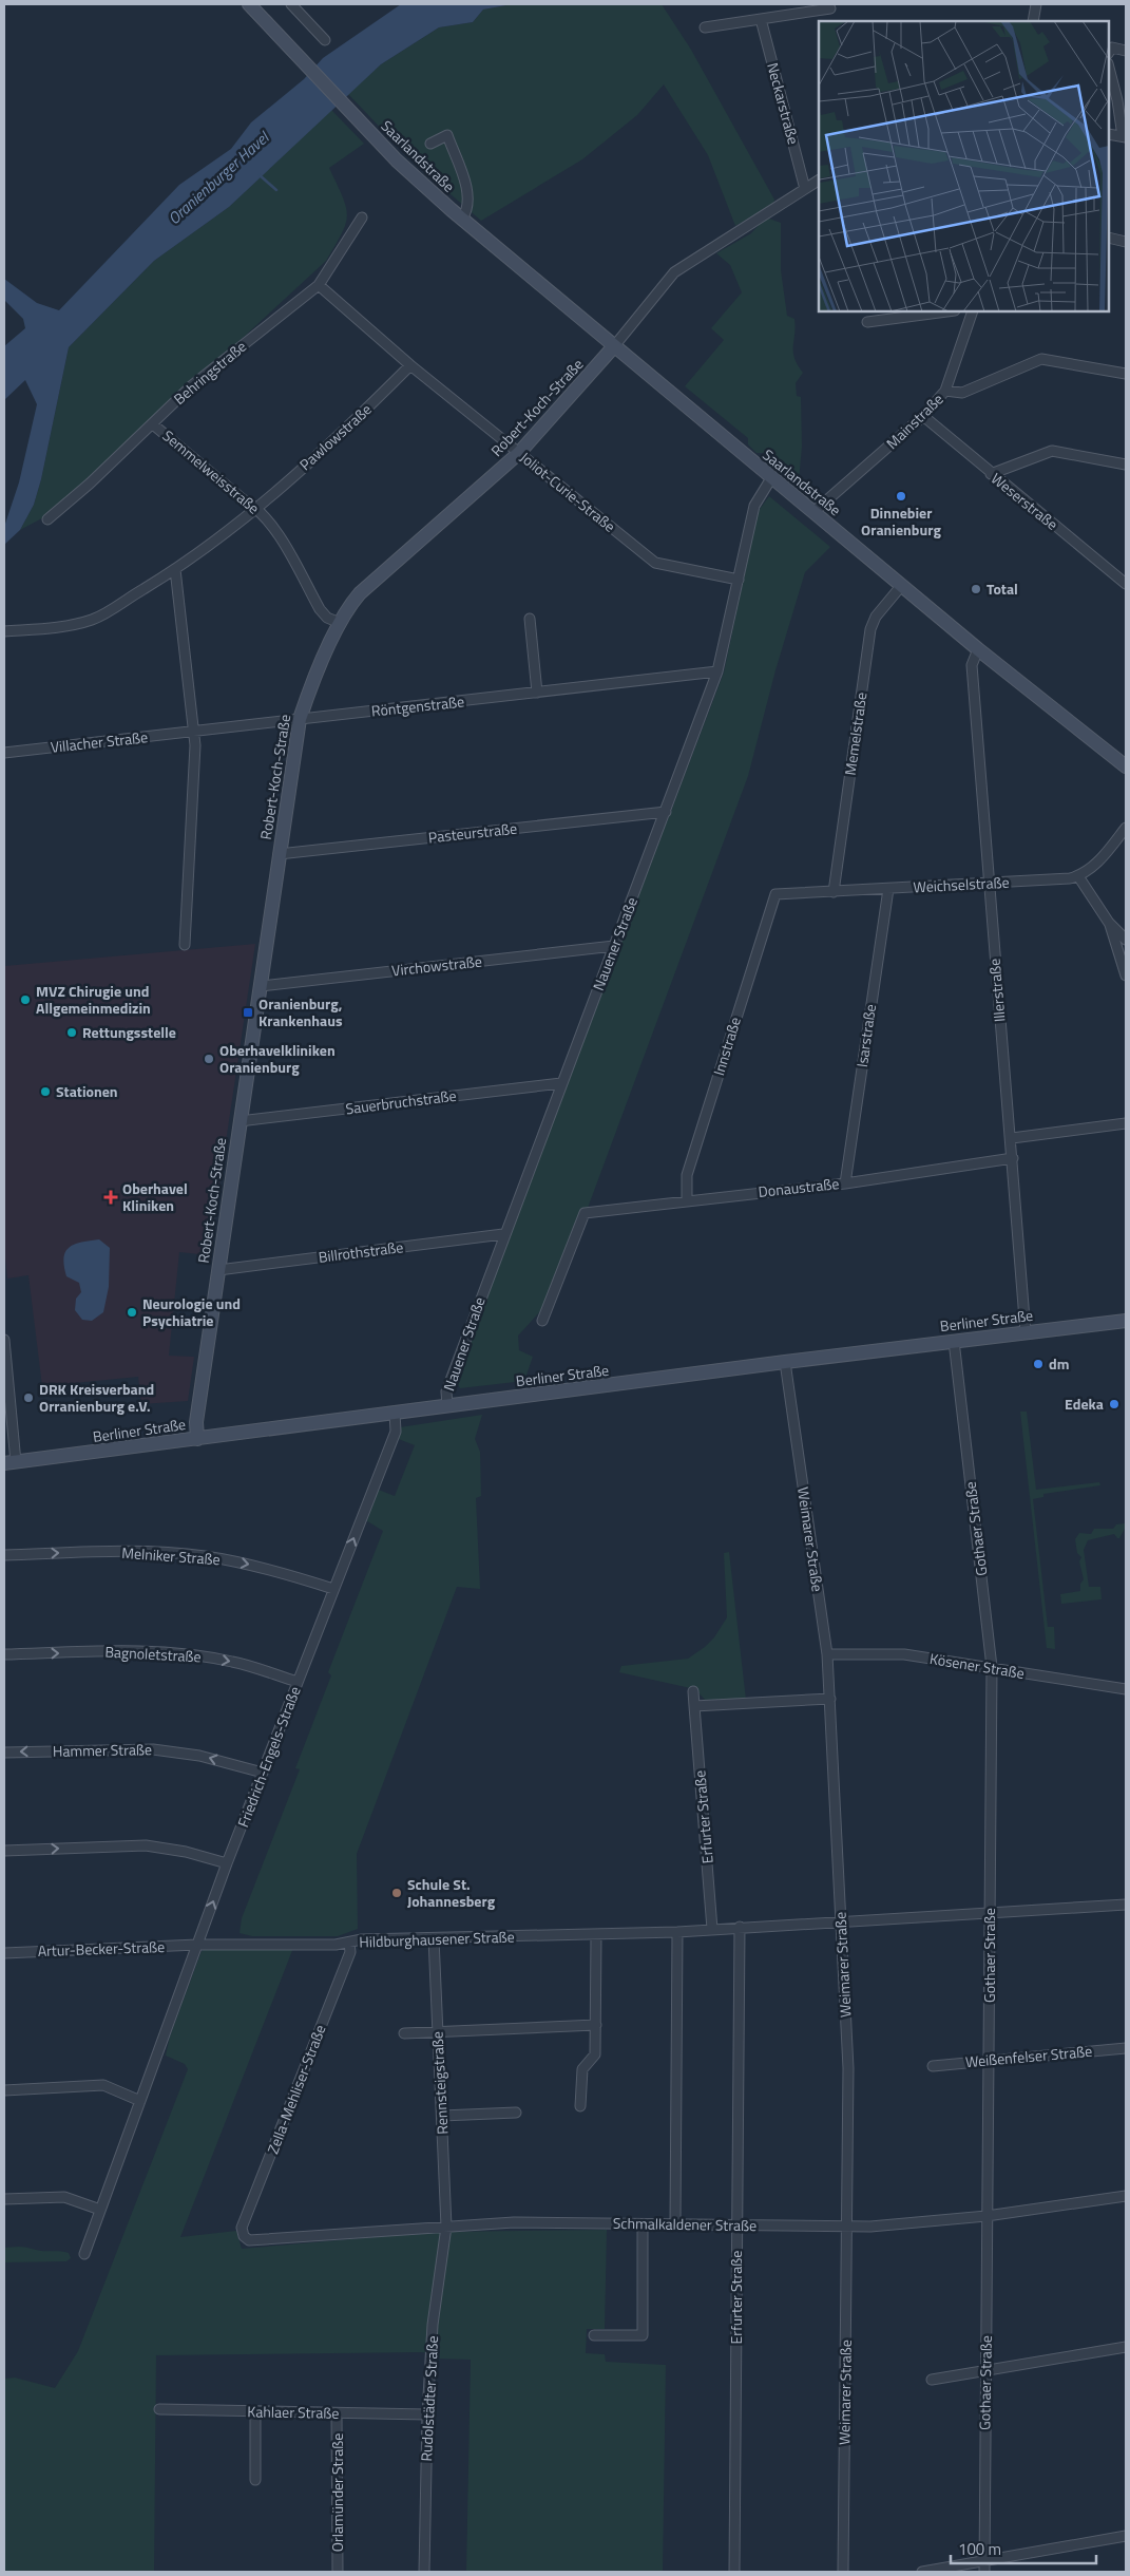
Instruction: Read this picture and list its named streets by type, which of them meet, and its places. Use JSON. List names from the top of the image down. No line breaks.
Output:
{"streets":{"street":["Neckarstraße","Saarlandstraße","Behringstraße","Robert-Koch-Straße","Mainstraße","Pawlowstraße","Semmelweisstraße","Joliot-Curie-Straße","Weserstraße","Röntgenstraße","Memelstraße","Villacher Straße","Pasteurstraße","Weichselstraße","Nauener Straße","Virchowstraße","Illerstraße","Isarstraße","Innstraße","Sauerbruchstraße","Donaustraße","Billrothstraße","Berliner Straße","Gothaer Straße","Weimarer Straße","Melniker Straße","Bagnoletstraße","Kösener Straße","Hammer Straße","Friedrich-Engels-Straße","Erfurter Straße","Hildburghausener Straße","Artur-Becker-Straße","Weißenfelser Straße","Rennsteigstraße","Zella-Mehliser-Straße","Schmalkaldener Straße","Rudolstädter Straße","Kahlaer Straße","Orlamünder Straße"]},"crossings":[["Neckarstraße","Robert-Koch-Straße"],["Saarlandstraße","Robert-Koch-Straße"],["Saarlandstraße","Mainstraße"],["Saarlandstraße","Memelstraße"],["Saarlandstraße","Nauener Straße"],["Saarlandstraße","Illerstraße"],["Behringstraße","Semmelweisstraße"],["Behringstraße","Joliot-Curie-Straße"],["Robert-Koch-Straße","Semmelweisstraße"],["Robert-Koch-Straße","Joliot-Curie-Straße"],["Robert-Koch-Straße","Röntgenstraße"],["Robert-Koch-Straße","Villacher Straße"],["Robert-Koch-Straße","Pasteurstraße"],["Robert-Koch-Straße","Virchowstraße"],["Robert-Koch-Straße","Sauerbruchstraße"],["Robert-Koch-Straße","Billrothstraße"],["Robert-Koch-Straße","Berliner Straße"],["Mainstraße","Weserstraße"],["Pawlowstraße","Semmelweisstraße"],["Pawlowstraße","Joliot-Curie-Straße"],["Joliot-Curie-Straße","Nauener Straße"],["Röntgenstraße","Villacher Straße"],["Röntgenstraße","Nauener Straße"],["Memelstraße","Weichselstraße"],["Pasteurstraße","Nauener Straße"],["Weichselstraße","Illerstraße"],["Weichselstraße","Isarstraße"],["Weichselstraße","Innstraße"],["Nauener Straße","Virchowstraße"],["Nauener Straße","Sauerbruchstraße"],["Nauener Straße","Billrothstraße"],["Nauener Straße","Berliner Straße"],["Illerstraße","Donaustraße"],["Illerstraße","Berliner Straße"],["Isarstraße","Donaustraße"],["Innstraße","Donaustraße"],["Berliner Straße","Gothaer Straße"],["Berliner Straße","Weimarer Straße"],["Berliner Straße","Friedrich-Engels-Straße"],["Gothaer Straße","Kösener Straße"],["Gothaer Straße","Hildburghausener Straße"],["Gothaer Straße","Weißenfelser Straße"],["Gothaer Straße","Schmalkaldener Straße"],["Weimarer Straße","Kösener Straße"],["Weimarer Straße","Hildburghausener Straße"],["Weimarer Straße","Schmalkaldener Straße"],["Melniker Straße","Friedrich-Engels-Straße"],["Bagnoletstraße","Friedrich-Engels-Straße"],["Hammer Straße","Friedrich-Engels-Straße"],["Friedrich-Engels-Straße","Hildburghausener Straße"],["Friedrich-Engels-Straße","Artur-Becker-Straße"],["Erfurter Straße","Hildburghausener Straße"],["Erfurter Straße","Schmalkaldener Straße"],["Hildburghausener Straße","Artur-Becker-Straße"],["Hildburghausener Straße","Rennsteigstraße"],["Hildburghausener Straße","Zella-Mehliser-Straße"],["Rennsteigstraße","Schmalkaldener Straße"],["Rennsteigstraße","Rudolstädter Straße"],["Zella-Mehliser-Straße","Schmalkaldener Straße"],["Schmalkaldener Straße","Rudolstädter Straße"],["Rudolstädter Straße","Kahlaer Straße"],["Kahlaer Straße","Orlamünder Straße"]],"one_way":["Melniker Straße","Bagnoletstraße","Hammer Straße"],"water":["Oranienburger Havel"],"places":{"other":["Dinnebier Oranienburg","Total","MVZ Chirugie und Allgemeinmedizin","Rettungsstelle","Oberhavelkliniken Oranienburg","Stationen","Neurologie und Psychiatrie","dm","DRK Kreisverband Orranienburg e.V.","Edeka","Schule St. Johannesberg"],"transit":["Oranienburg, Krankenhaus"],"health":["Oberhavel Kliniken"]},"scale_bar":"100 m"}
